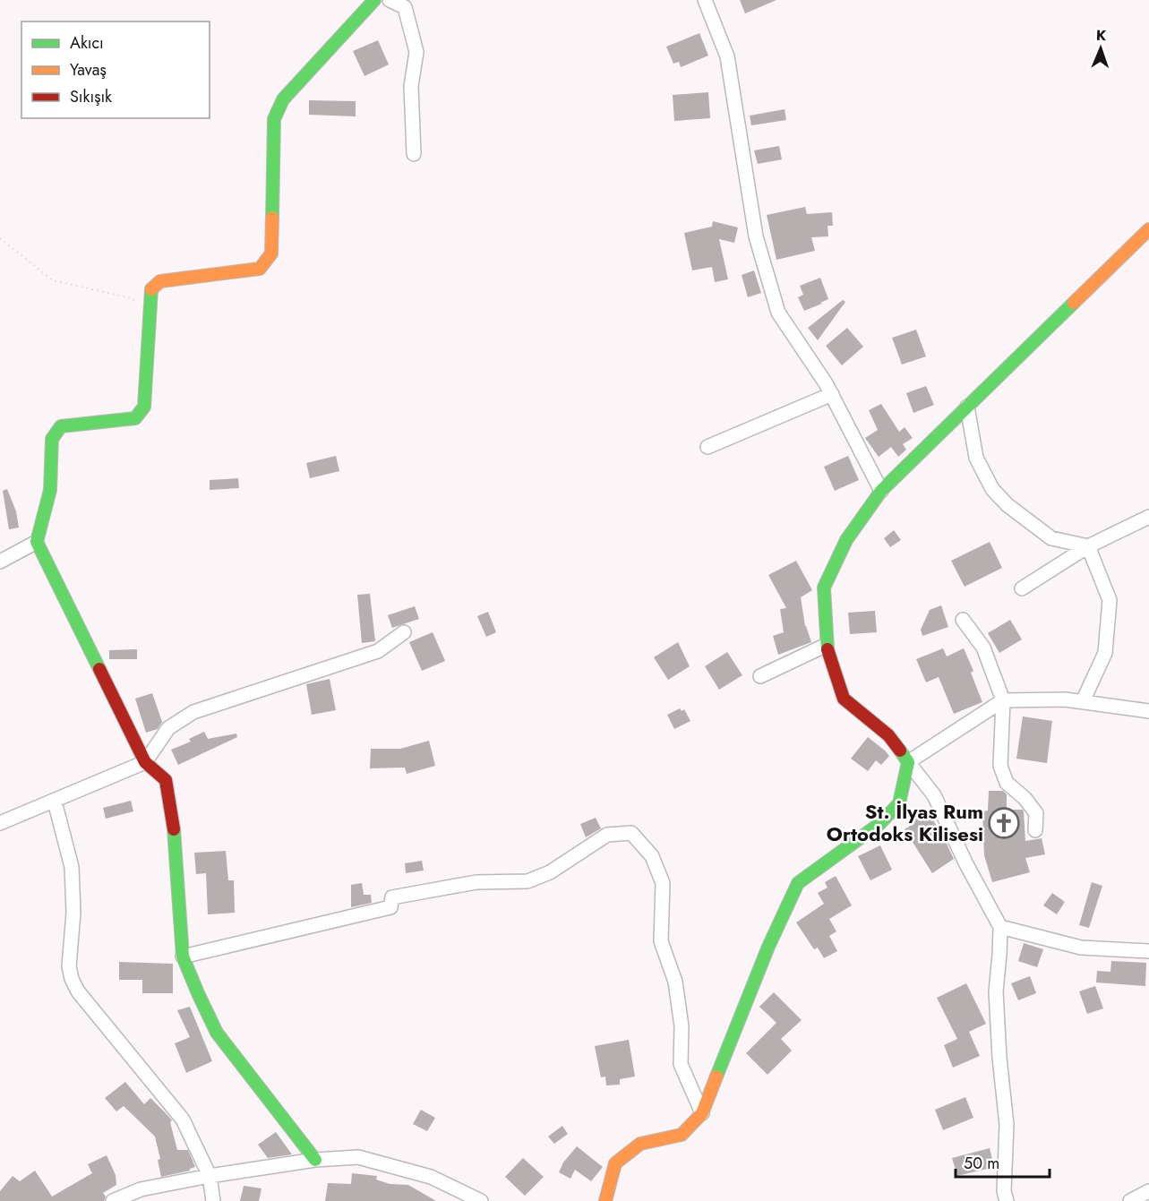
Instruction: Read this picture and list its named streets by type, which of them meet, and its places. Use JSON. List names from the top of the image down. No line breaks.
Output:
{"places":{"church":["St. İlyas Rum Ortodoks Kilisesi"]},"legend":["Akıcı","Yavaş","Sıkışık"],"scale_bar":"50 m","north":"top"}
